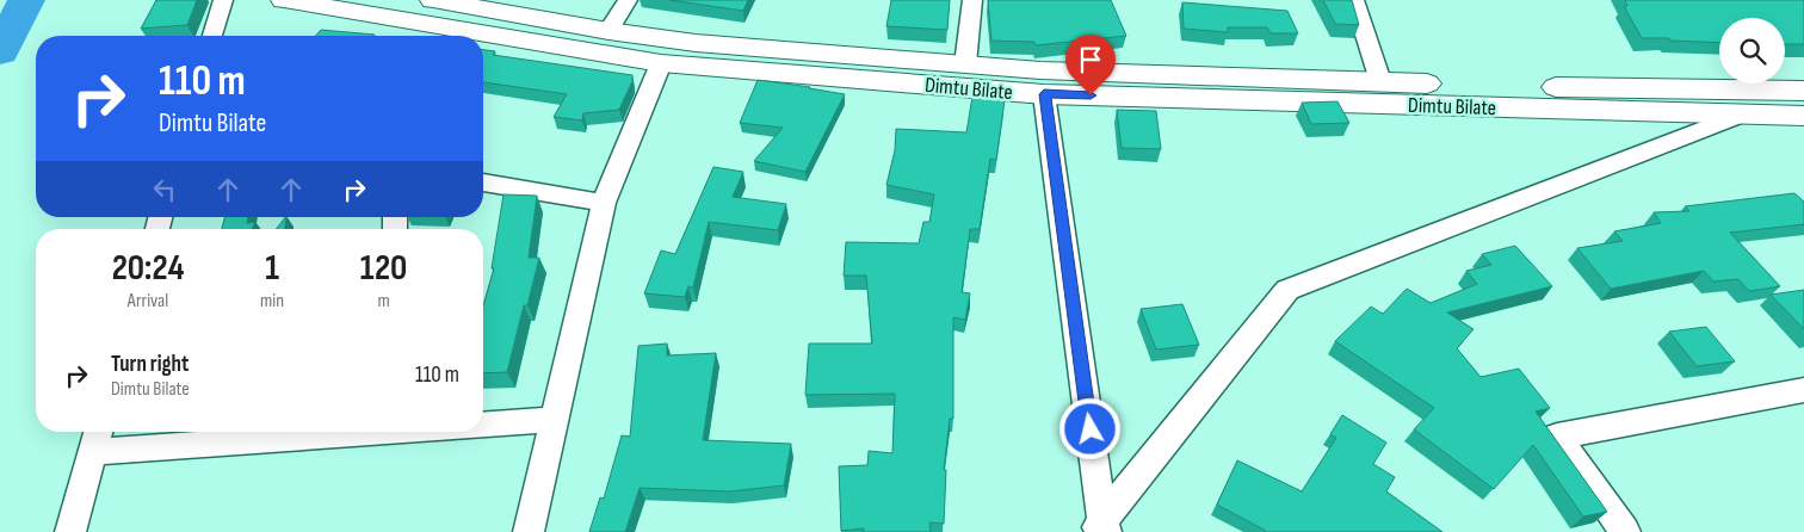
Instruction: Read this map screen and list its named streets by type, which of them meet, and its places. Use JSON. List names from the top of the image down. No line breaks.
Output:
{"streets":{"main road":["Dimtu Bilate"]},"page":{"turn":["110 m","Dimtu Bilate"],"eta":["20:24","Arrival","1","min","120","m"],"list":[{"name":"Turn right","note":"Dimtu Bilate","value":"110 m"}]}}
